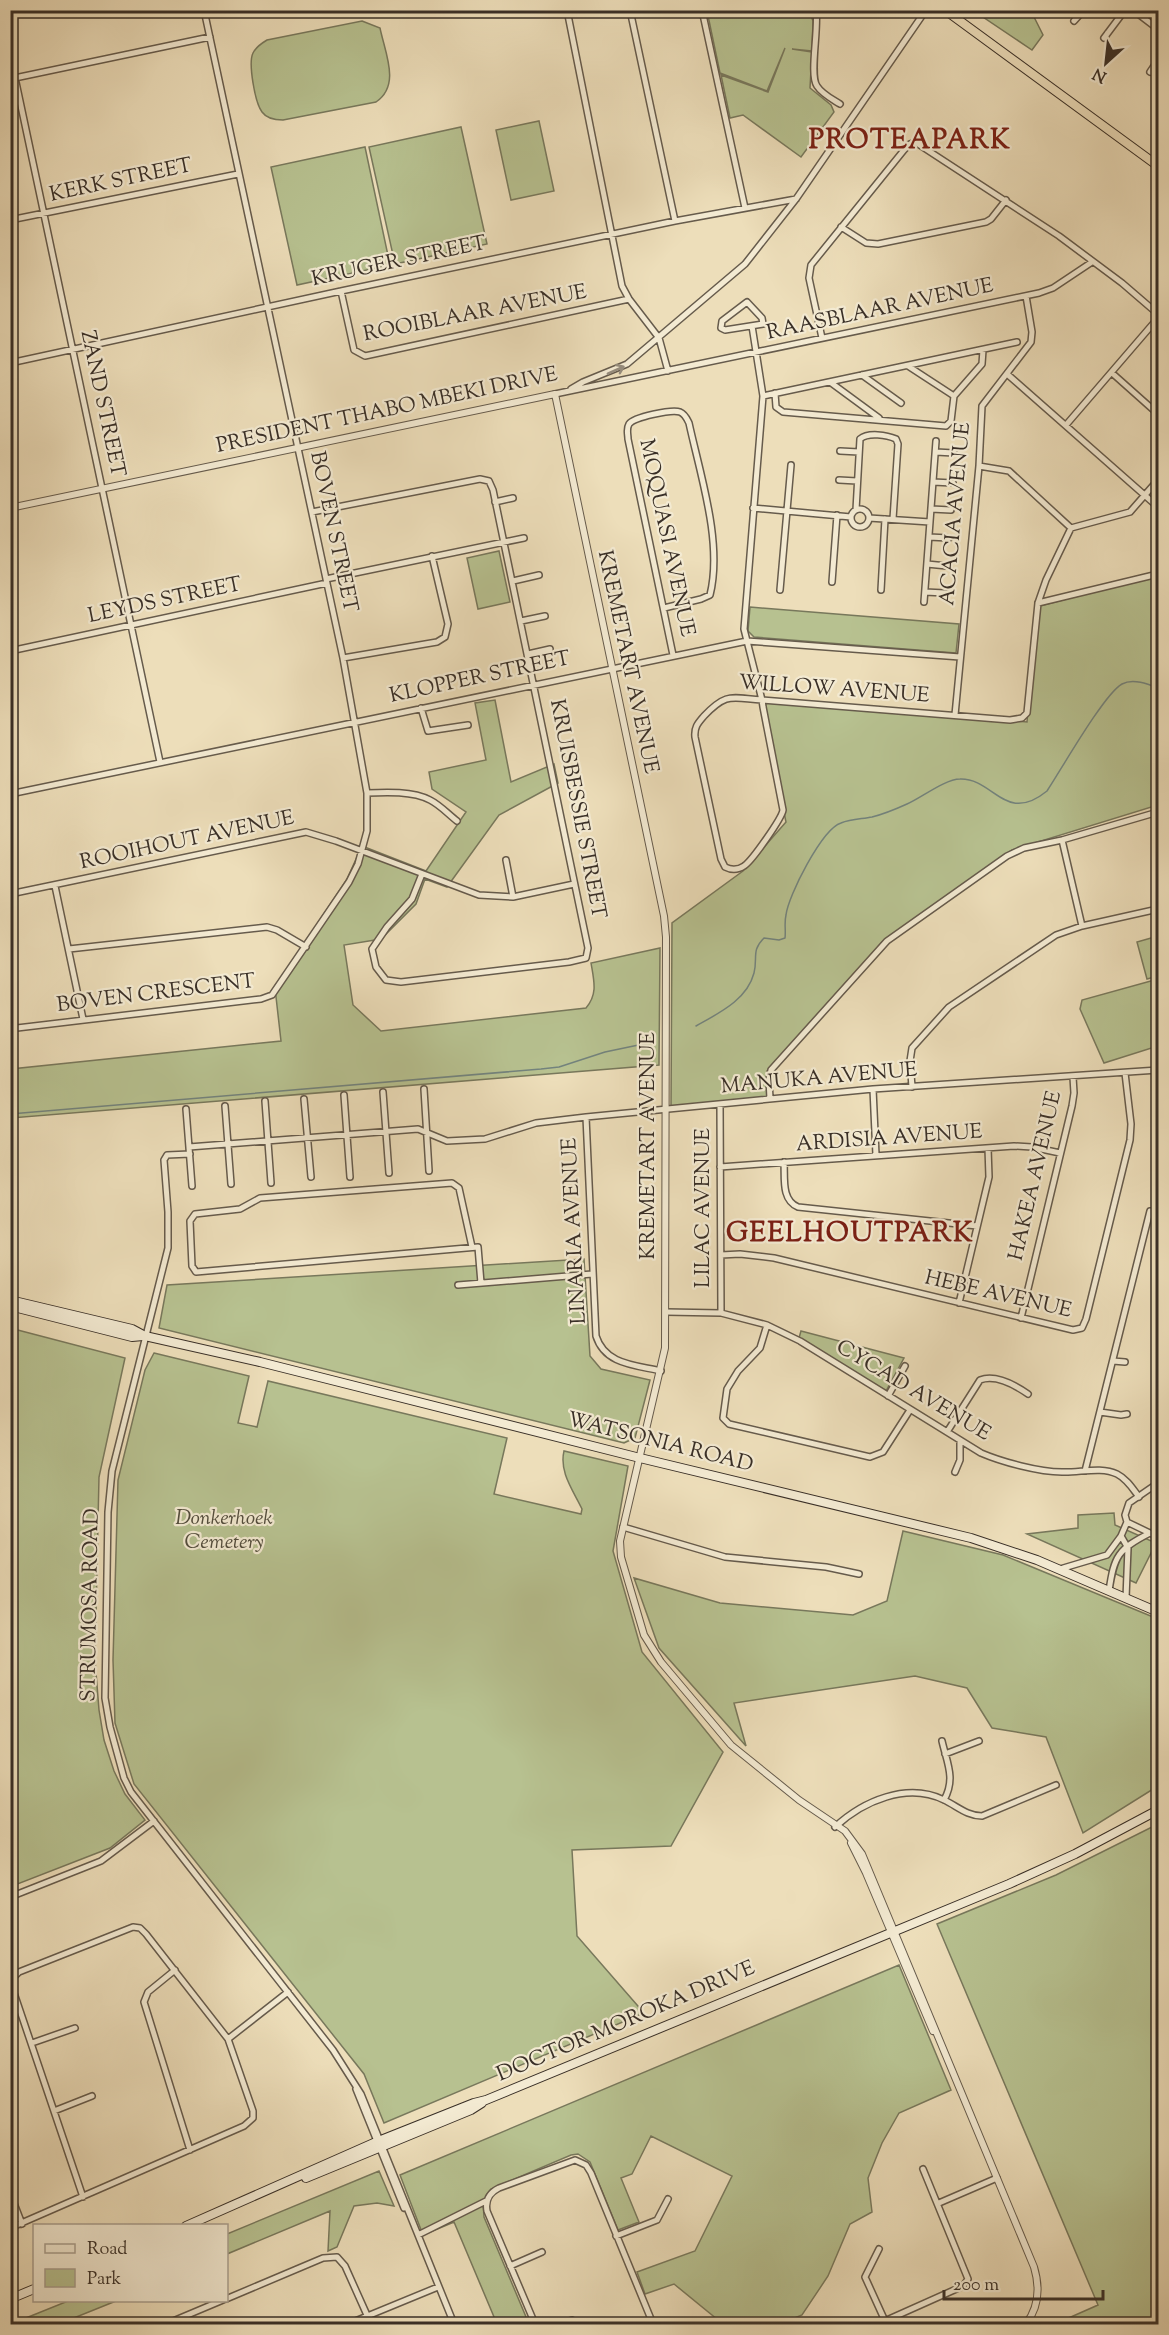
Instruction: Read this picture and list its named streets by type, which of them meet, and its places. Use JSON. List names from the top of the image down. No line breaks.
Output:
{"streets":{"main road":["WATSONIA ROAD","DOCTOR MOROKA DRIVE"],"street":["KERK STREET","KRUGER STREET","RAASBLAAR AVENUE","ROOIBLAAR AVENUE","ZAND STREET","PRESIDENT THABO MBEKI DRIVE","ACACIA AVENUE","BOVEN STREET","MOQUASI AVENUE","LEYDS STREET","KREMETART AVENUE","KLOPPER STREET","WILLOW AVENUE","KRUISBESSIE STREET","ROOIHOUT AVENUE","BOVEN CRESCENT","MANUKA AVENUE","ARDISIA AVENUE","HAKEA AVENUE","LILAC AVENUE","LINARIA AVENUE","HEBE AVENUE","CYCAD AVENUE","STRUMOSA ROAD"]},"crossings":[["KERK STREET","ZAND STREET"],["KERK STREET","BOVEN STREET"],["KRUGER STREET","ROOIBLAAR AVENUE"],["KRUGER STREET","ZAND STREET"],["KRUGER STREET","PRESIDENT THABO MBEKI DRIVE"],["KRUGER STREET","BOVEN STREET"],["RAASBLAAR AVENUE","PRESIDENT THABO MBEKI DRIVE"],["RAASBLAAR AVENUE","ACACIA AVENUE"],["ZAND STREET","PRESIDENT THABO MBEKI DRIVE"],["ZAND STREET","LEYDS STREET"],["ZAND STREET","KLOPPER STREET"],["PRESIDENT THABO MBEKI DRIVE","BOVEN STREET"],["PRESIDENT THABO MBEKI DRIVE","KREMETART AVENUE"],["ACACIA AVENUE","KLOPPER STREET"],["ACACIA AVENUE","WILLOW AVENUE"],["BOVEN STREET","LEYDS STREET"],["BOVEN STREET","KLOPPER STREET"],["BOVEN STREET","KRUISBESSIE STREET"],["BOVEN STREET","ROOIHOUT AVENUE"],["BOVEN STREET","BOVEN CRESCENT"],["MOQUASI AVENUE","KLOPPER STREET"],["LEYDS STREET","KRUISBESSIE STREET"],["KREMETART AVENUE","KLOPPER STREET"],["KREMETART AVENUE","MANUKA AVENUE"],["KREMETART AVENUE","LINARIA AVENUE"],["KREMETART AVENUE","CYCAD AVENUE"],["KREMETART AVENUE","WATSONIA ROAD"],["KREMETART AVENUE","DOCTOR MOROKA DRIVE"],["KLOPPER STREET","KRUISBESSIE STREET"],["KRUISBESSIE STREET","ROOIHOUT AVENUE"],["ROOIHOUT AVENUE","BOVEN CRESCENT"],["MANUKA AVENUE","HAKEA AVENUE"],["MANUKA AVENUE","LILAC AVENUE"],["MANUKA AVENUE","LINARIA AVENUE"],["MANUKA AVENUE","HEBE AVENUE"],["ARDISIA AVENUE","HAKEA AVENUE"],["ARDISIA AVENUE","LILAC AVENUE"],["HAKEA AVENUE","HEBE AVENUE"],["LILAC AVENUE","HEBE AVENUE"],["LILAC AVENUE","CYCAD AVENUE"],["WATSONIA ROAD","STRUMOSA ROAD"],["STRUMOSA ROAD","DOCTOR MOROKA DRIVE"]],"districts":["PROTEAPARK","GEELHOUTPARK"],"parks":["Donkerhoek Cemetery"],"legend":["Road","Park"],"scale_bar":"200 m","north":"bottom left"}
